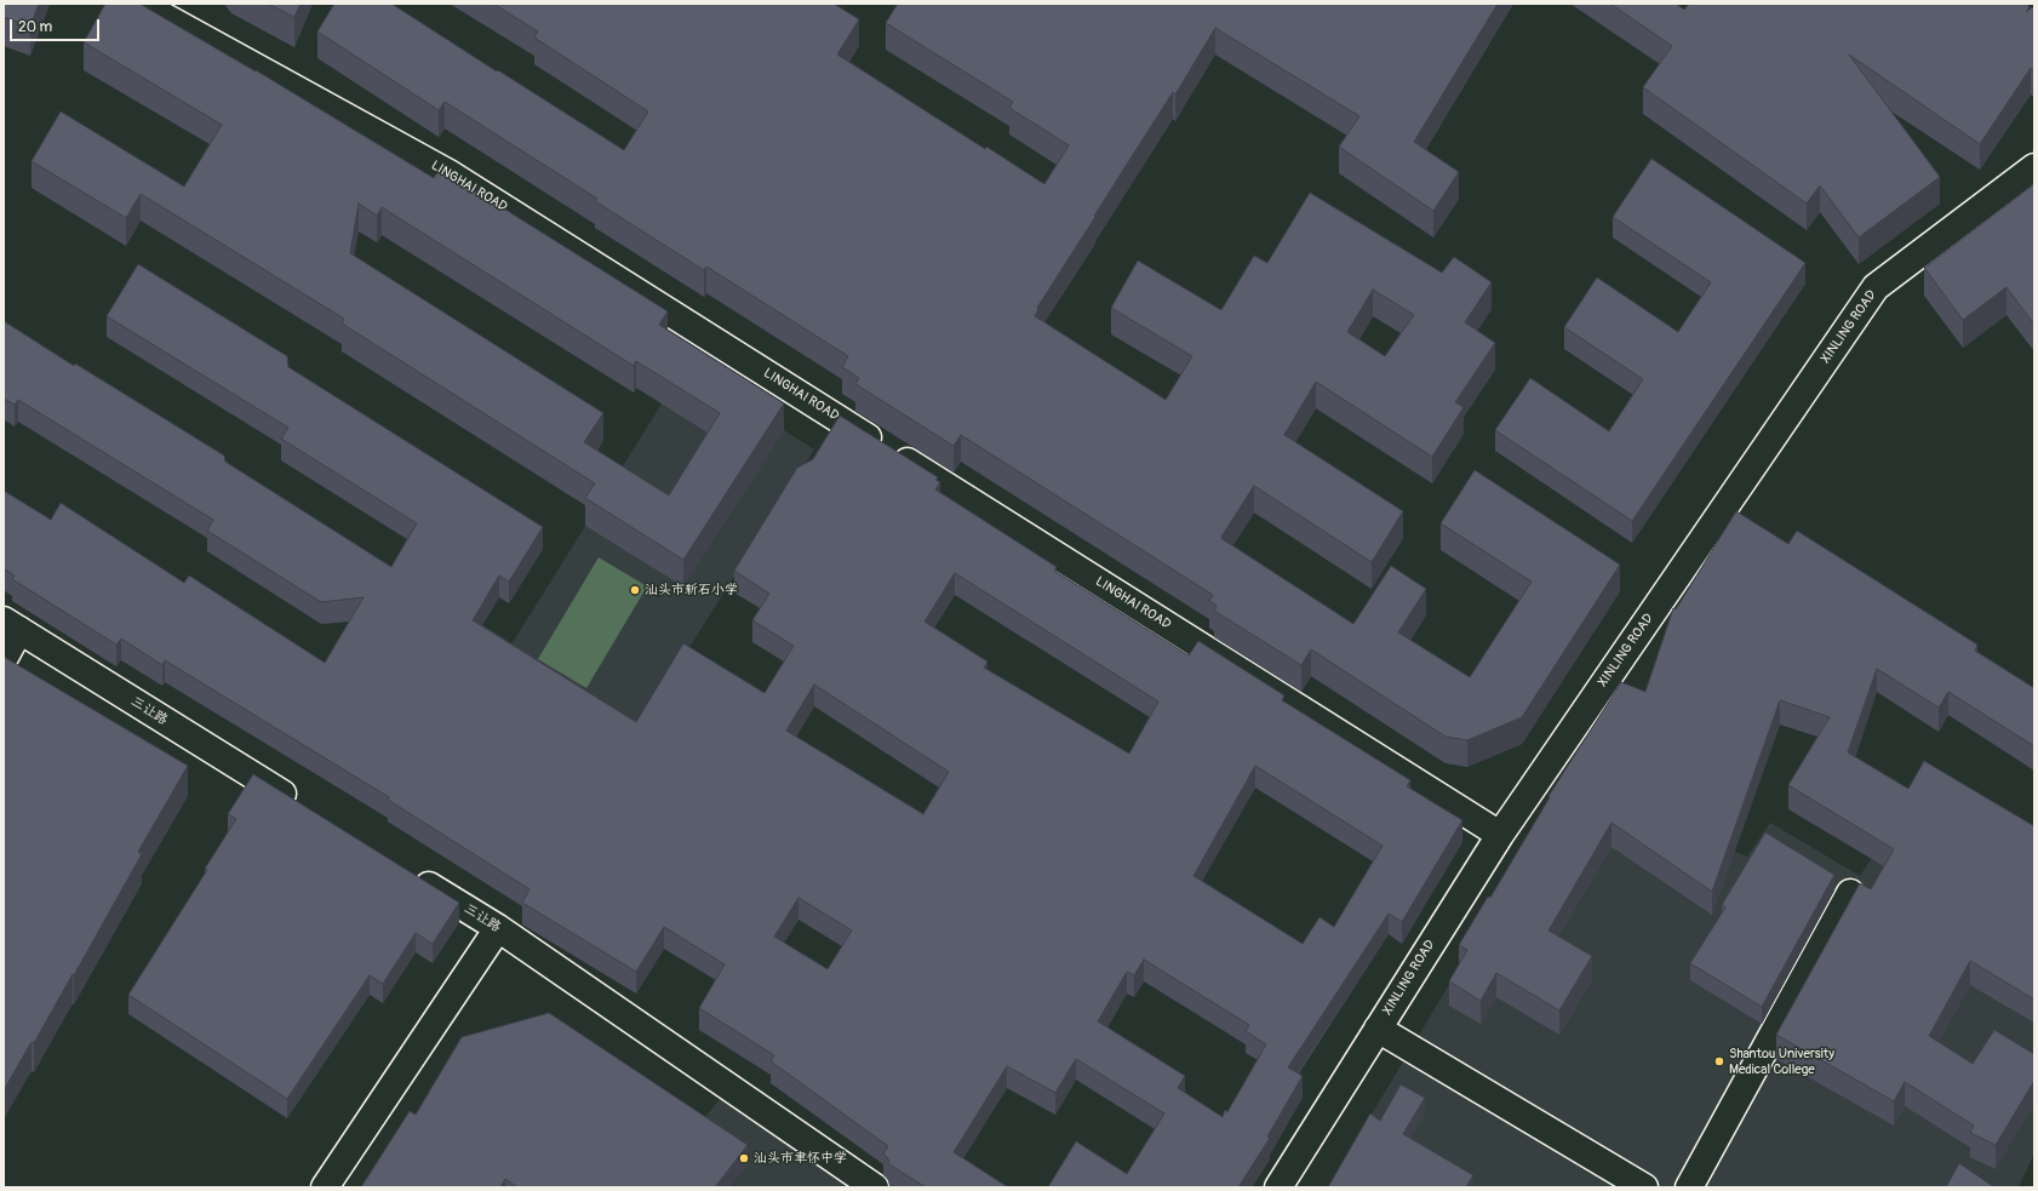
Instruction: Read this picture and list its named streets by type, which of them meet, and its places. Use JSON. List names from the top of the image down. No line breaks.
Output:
{"streets":{"street":["LINGHAI ROAD","XINLING ROAD","三让路"]},"crossings":[["LINGHAI ROAD","XINLING ROAD"]],"places":["汕头市新石小学","Shantou University Medical College","汕头市聿怀中学"],"scale_bar":"20 m"}
